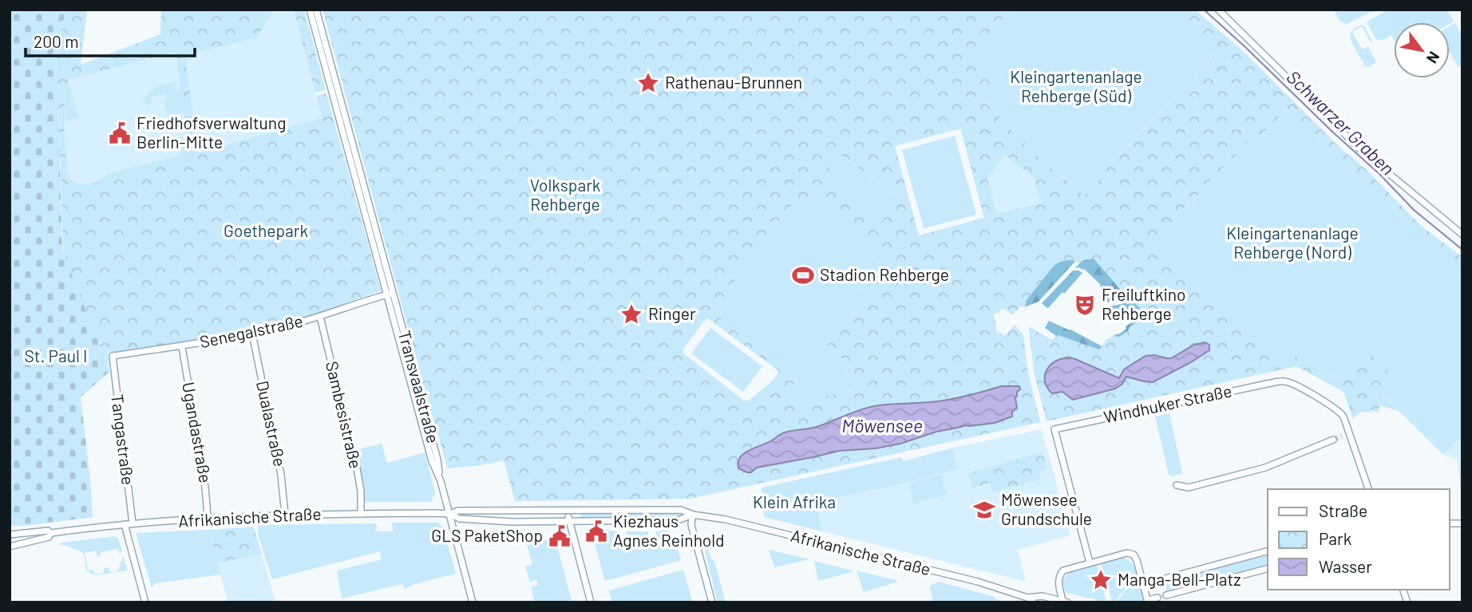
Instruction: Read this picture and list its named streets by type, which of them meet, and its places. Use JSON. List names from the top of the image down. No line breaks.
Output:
{"streets":{"street":["Senegalstraße","Transvaalstraße","Windhuker Straße","Sambesistraße","Dualastraße","Ugandastraße","Tangastraße","Afrikanische Straße"]},"crossings":[["Senegalstraße","Transvaalstraße"],["Senegalstraße","Sambesistraße"],["Senegalstraße","Dualastraße"],["Senegalstraße","Ugandastraße"],["Senegalstraße","Tangastraße"],["Transvaalstraße","Afrikanische Straße"],["Sambesistraße","Afrikanische Straße"],["Dualastraße","Afrikanische Straße"],["Ugandastraße","Afrikanische Straße"],["Tangastraße","Afrikanische Straße"]],"water":["Schwarzer Graben","Möwensee"],"parks":["Kleingartenanlage Rehberge (Süd)","Volkspark Rehberge","Goethepark","Kleingartenanlage Rehberge (Nord)","St. Paul I","Klein Afrika"],"places":{"place":["Rathenau-Brunnen","Ringer","Manga-Bell-Platz"],"public building":["Friedhofsverwaltung Berlin-Mitte","Kiezhaus Agnes Reinhold","GLS PaketShop"],"sports":["Stadion Rehberge"],"theatre":["Freiluftkino Rehberge"],"school or university":["Möwensee Grundschule"]},"legend":["Straße","Park","Wasser"],"scale_bar":"200 m","north":"bottom right"}
